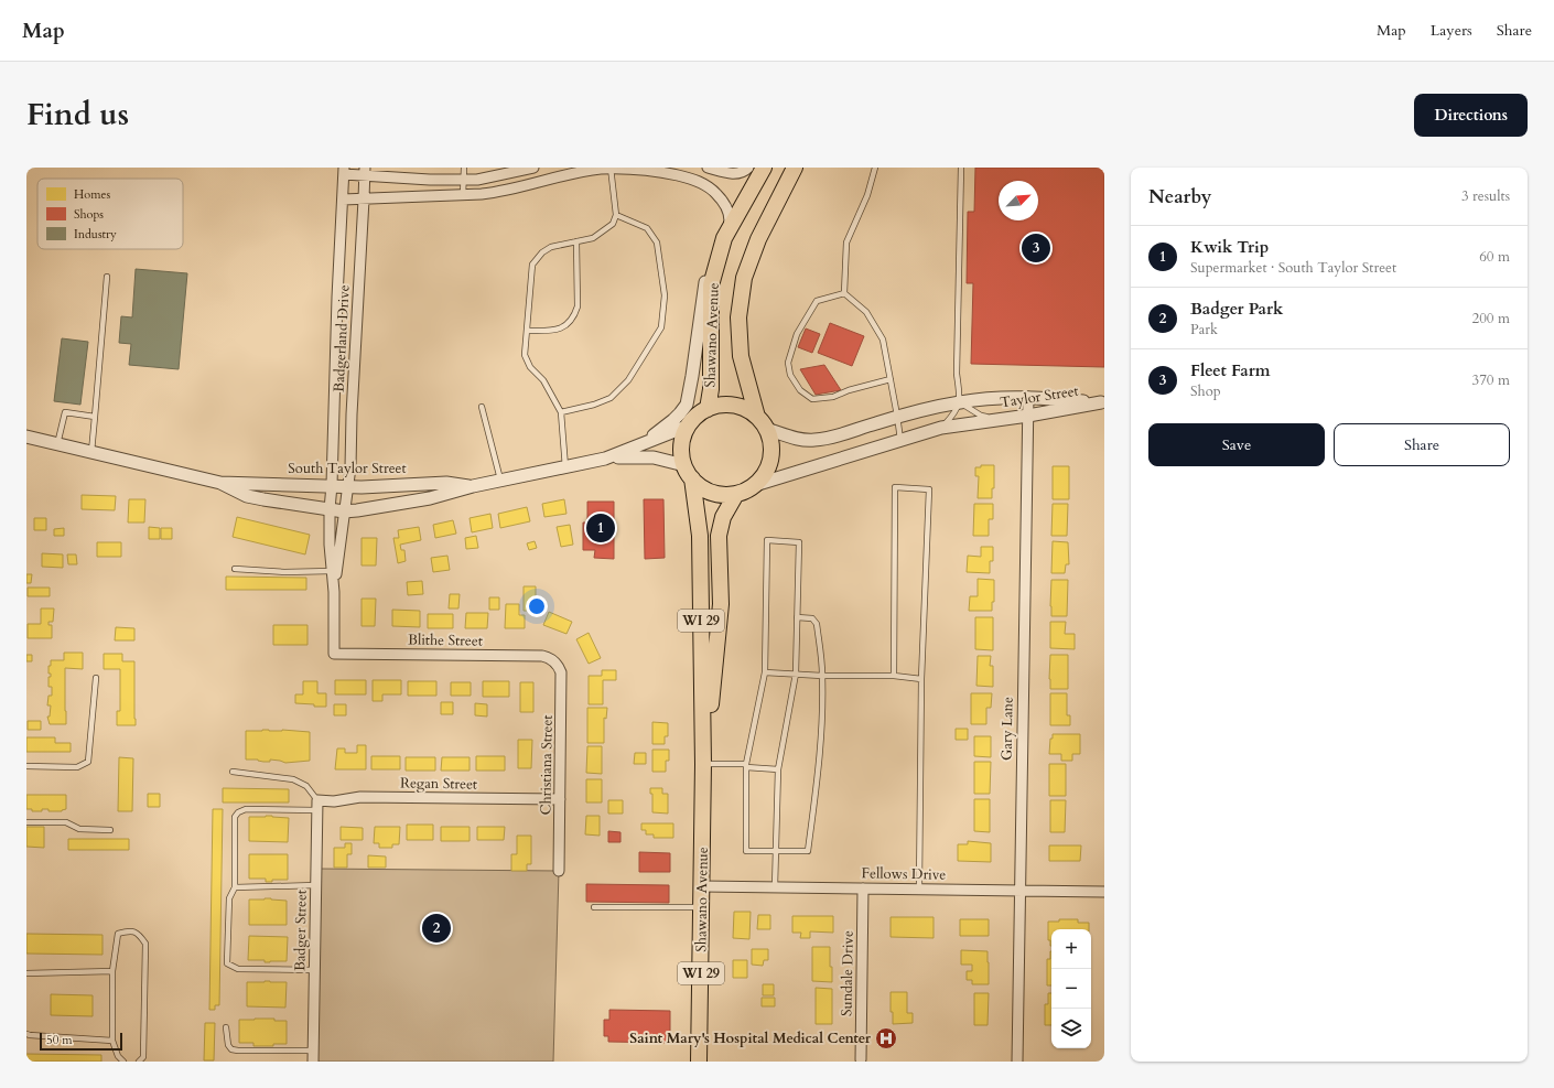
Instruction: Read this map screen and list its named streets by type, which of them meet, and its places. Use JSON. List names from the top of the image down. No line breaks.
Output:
{"streets":{"main road":["Shawano Avenue","WI 29"],"street":["Badgerland Drive","Taylor Street","South Taylor Street","Blithe Street","Gary Lane","Christiana Street","Regan Street","Fellows Drive","Badger Street","Sundale Drive"]},"crossings":[["Shawano Avenue","Taylor Street"],["Shawano Avenue","South Taylor Street"],["Shawano Avenue","WI 29"],["Shawano Avenue","Fellows Drive"],["Badgerland Drive","South Taylor Street"],["Taylor Street","South Taylor Street"],["Taylor Street","WI 29"],["Taylor Street","Gary Lane"],["South Taylor Street","WI 29"],["Blithe Street","Christiana Street"],["Gary Lane","Fellows Drive"],["Christiana Street","Regan Street"],["Regan Street","Badger Street"],["Fellows Drive","Sundale Drive"]],"places":{"hospital":["Saint Mary's Hospital Medical Center"]},"legend":["Homes","Shops","Industry"],"scale_bar":"50 m","north":"top right","page":{"header":"Map","nav":["Map","Layers","Share"],"title":"Find us","buttons":["Directions",["Save","Share"]],"heading":["Nearby","3 results"],"list":[{"mark":"1","name":"Kwik Trip","note":"Supermarket · South Taylor Street","value":"60 m"},{"mark":"2","name":"Badger Park","note":"Park","value":"200 m"},{"mark":"3","name":"Fleet Farm","note":"Shop","value":"370 m"}],"pins":["3","1","2"],"map_buttons":["+","−"],"scale":"50 m"}}
